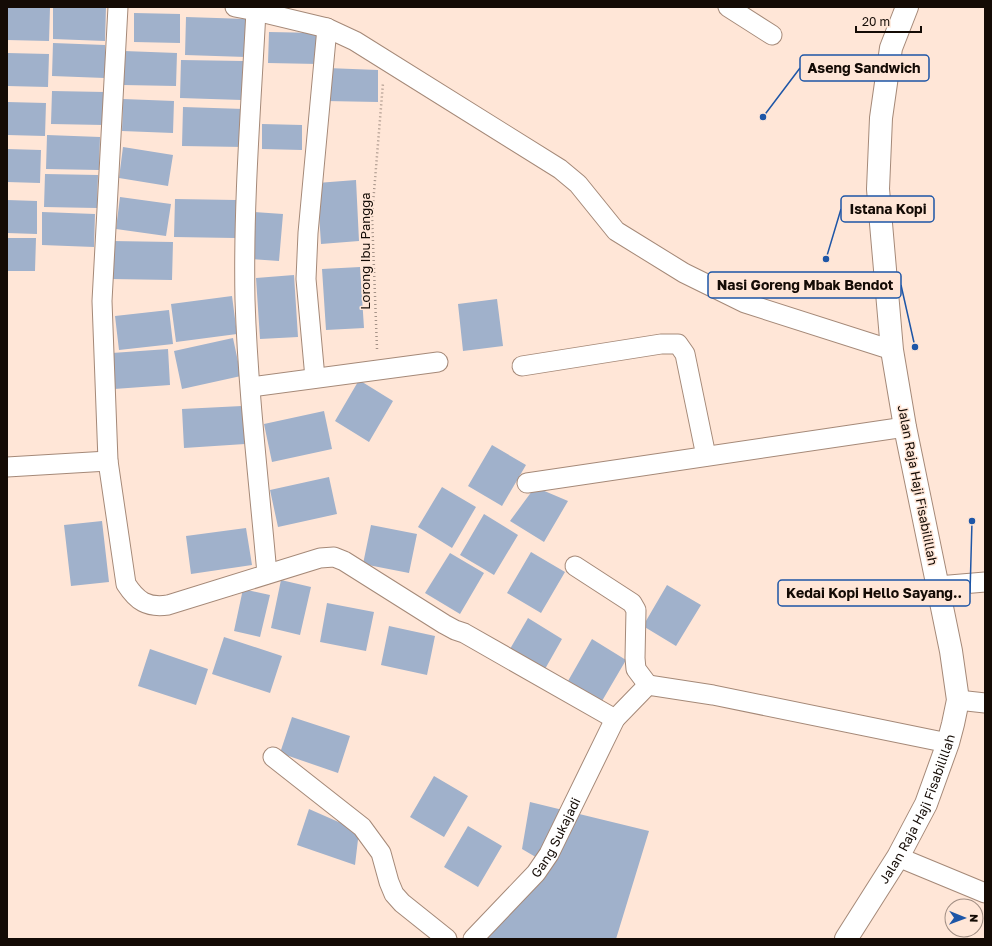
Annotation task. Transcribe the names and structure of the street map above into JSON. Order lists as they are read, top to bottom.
{
  "streets": {
    "highway": ["Jalan Raja Haji Fisabilillah"],
    "street": ["Gang Sukajadi"],
    "path": ["Lorong Ibu Pangga"]
  },
  "places": [
    "Aseng Sandwich",
    "Istana Kopi",
    "Nasi Goreng Mbak Bendot",
    "Kedai Kopi Hello Sayang.."
  ],
  "scale_bar": "20 m",
  "north": "right"
}
